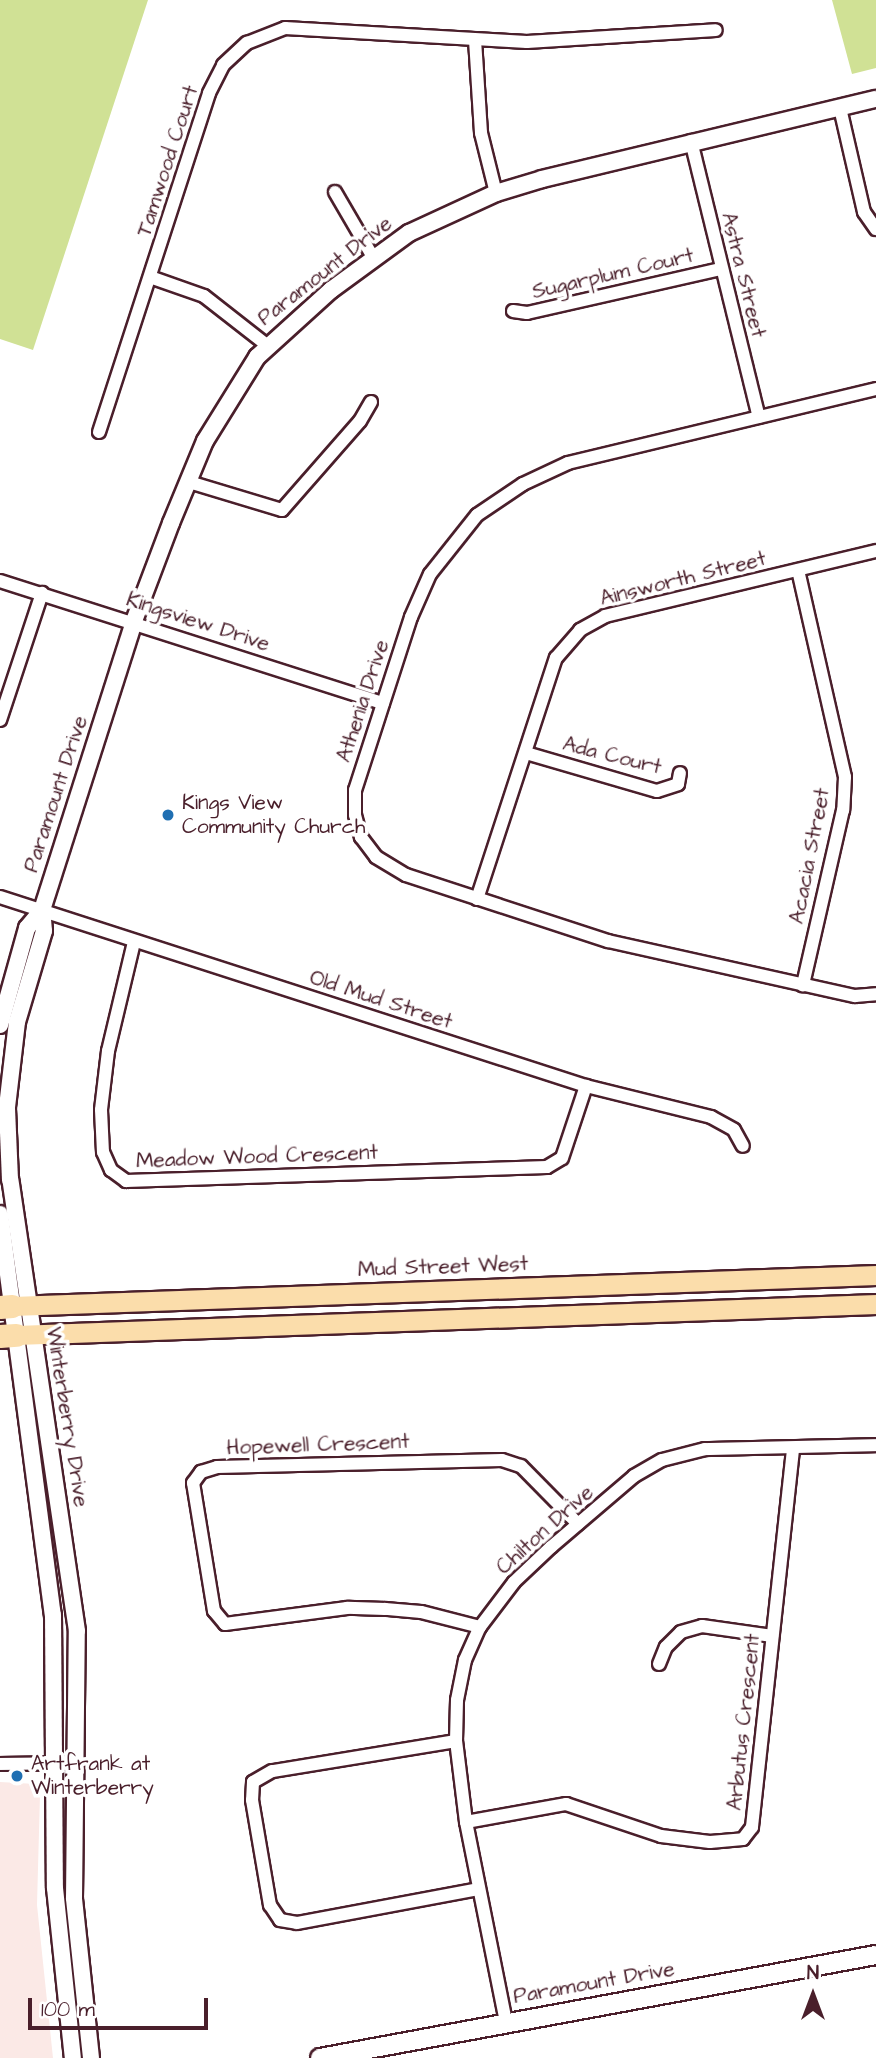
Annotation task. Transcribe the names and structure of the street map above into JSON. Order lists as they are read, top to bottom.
{
  "streets": {
    "main road": ["Paramount Drive", "Mud Street West"],
    "street": [
      "Tamwood Court",
      "Sugarplum Court",
      "Astra Street",
      "Ainsworth Street",
      "Kingsview Drive",
      "Athenia Drive",
      "Ada Court",
      "Acacia Street",
      "Old Mud Street",
      "Meadow Wood Crescent",
      "Winterberry Drive",
      "Hopewell Crescent",
      "Chilton Drive",
      "Arbutus Crescent"
    ]
  },
  "crossings": [
    ["Paramount Drive", "Astra Street"],
    ["Paramount Drive", "Kingsview Drive"],
    ["Paramount Drive", "Old Mud Street"],
    ["Paramount Drive", "Winterberry Drive"],
    ["Paramount Drive", "Chilton Drive"],
    ["Sugarplum Court", "Astra Street"],
    ["Astra Street", "Athenia Drive"],
    ["Ainsworth Street", "Athenia Drive"],
    ["Ainsworth Street", "Ada Court"],
    ["Ainsworth Street", "Acacia Street"],
    ["Kingsview Drive", "Athenia Drive"],
    ["Athenia Drive", "Acacia Street"],
    ["Old Mud Street", "Meadow Wood Crescent"],
    ["Old Mud Street", "Winterberry Drive"],
    ["Mud Street West", "Winterberry Drive"],
    ["Hopewell Crescent", "Chilton Drive"],
    ["Chilton Drive", "Arbutus Crescent"]
  ],
  "places": ["Kings View Community Church", "Artfrank at Winterberry"],
  "scale_bar": "100 m",
  "north": "top"
}
